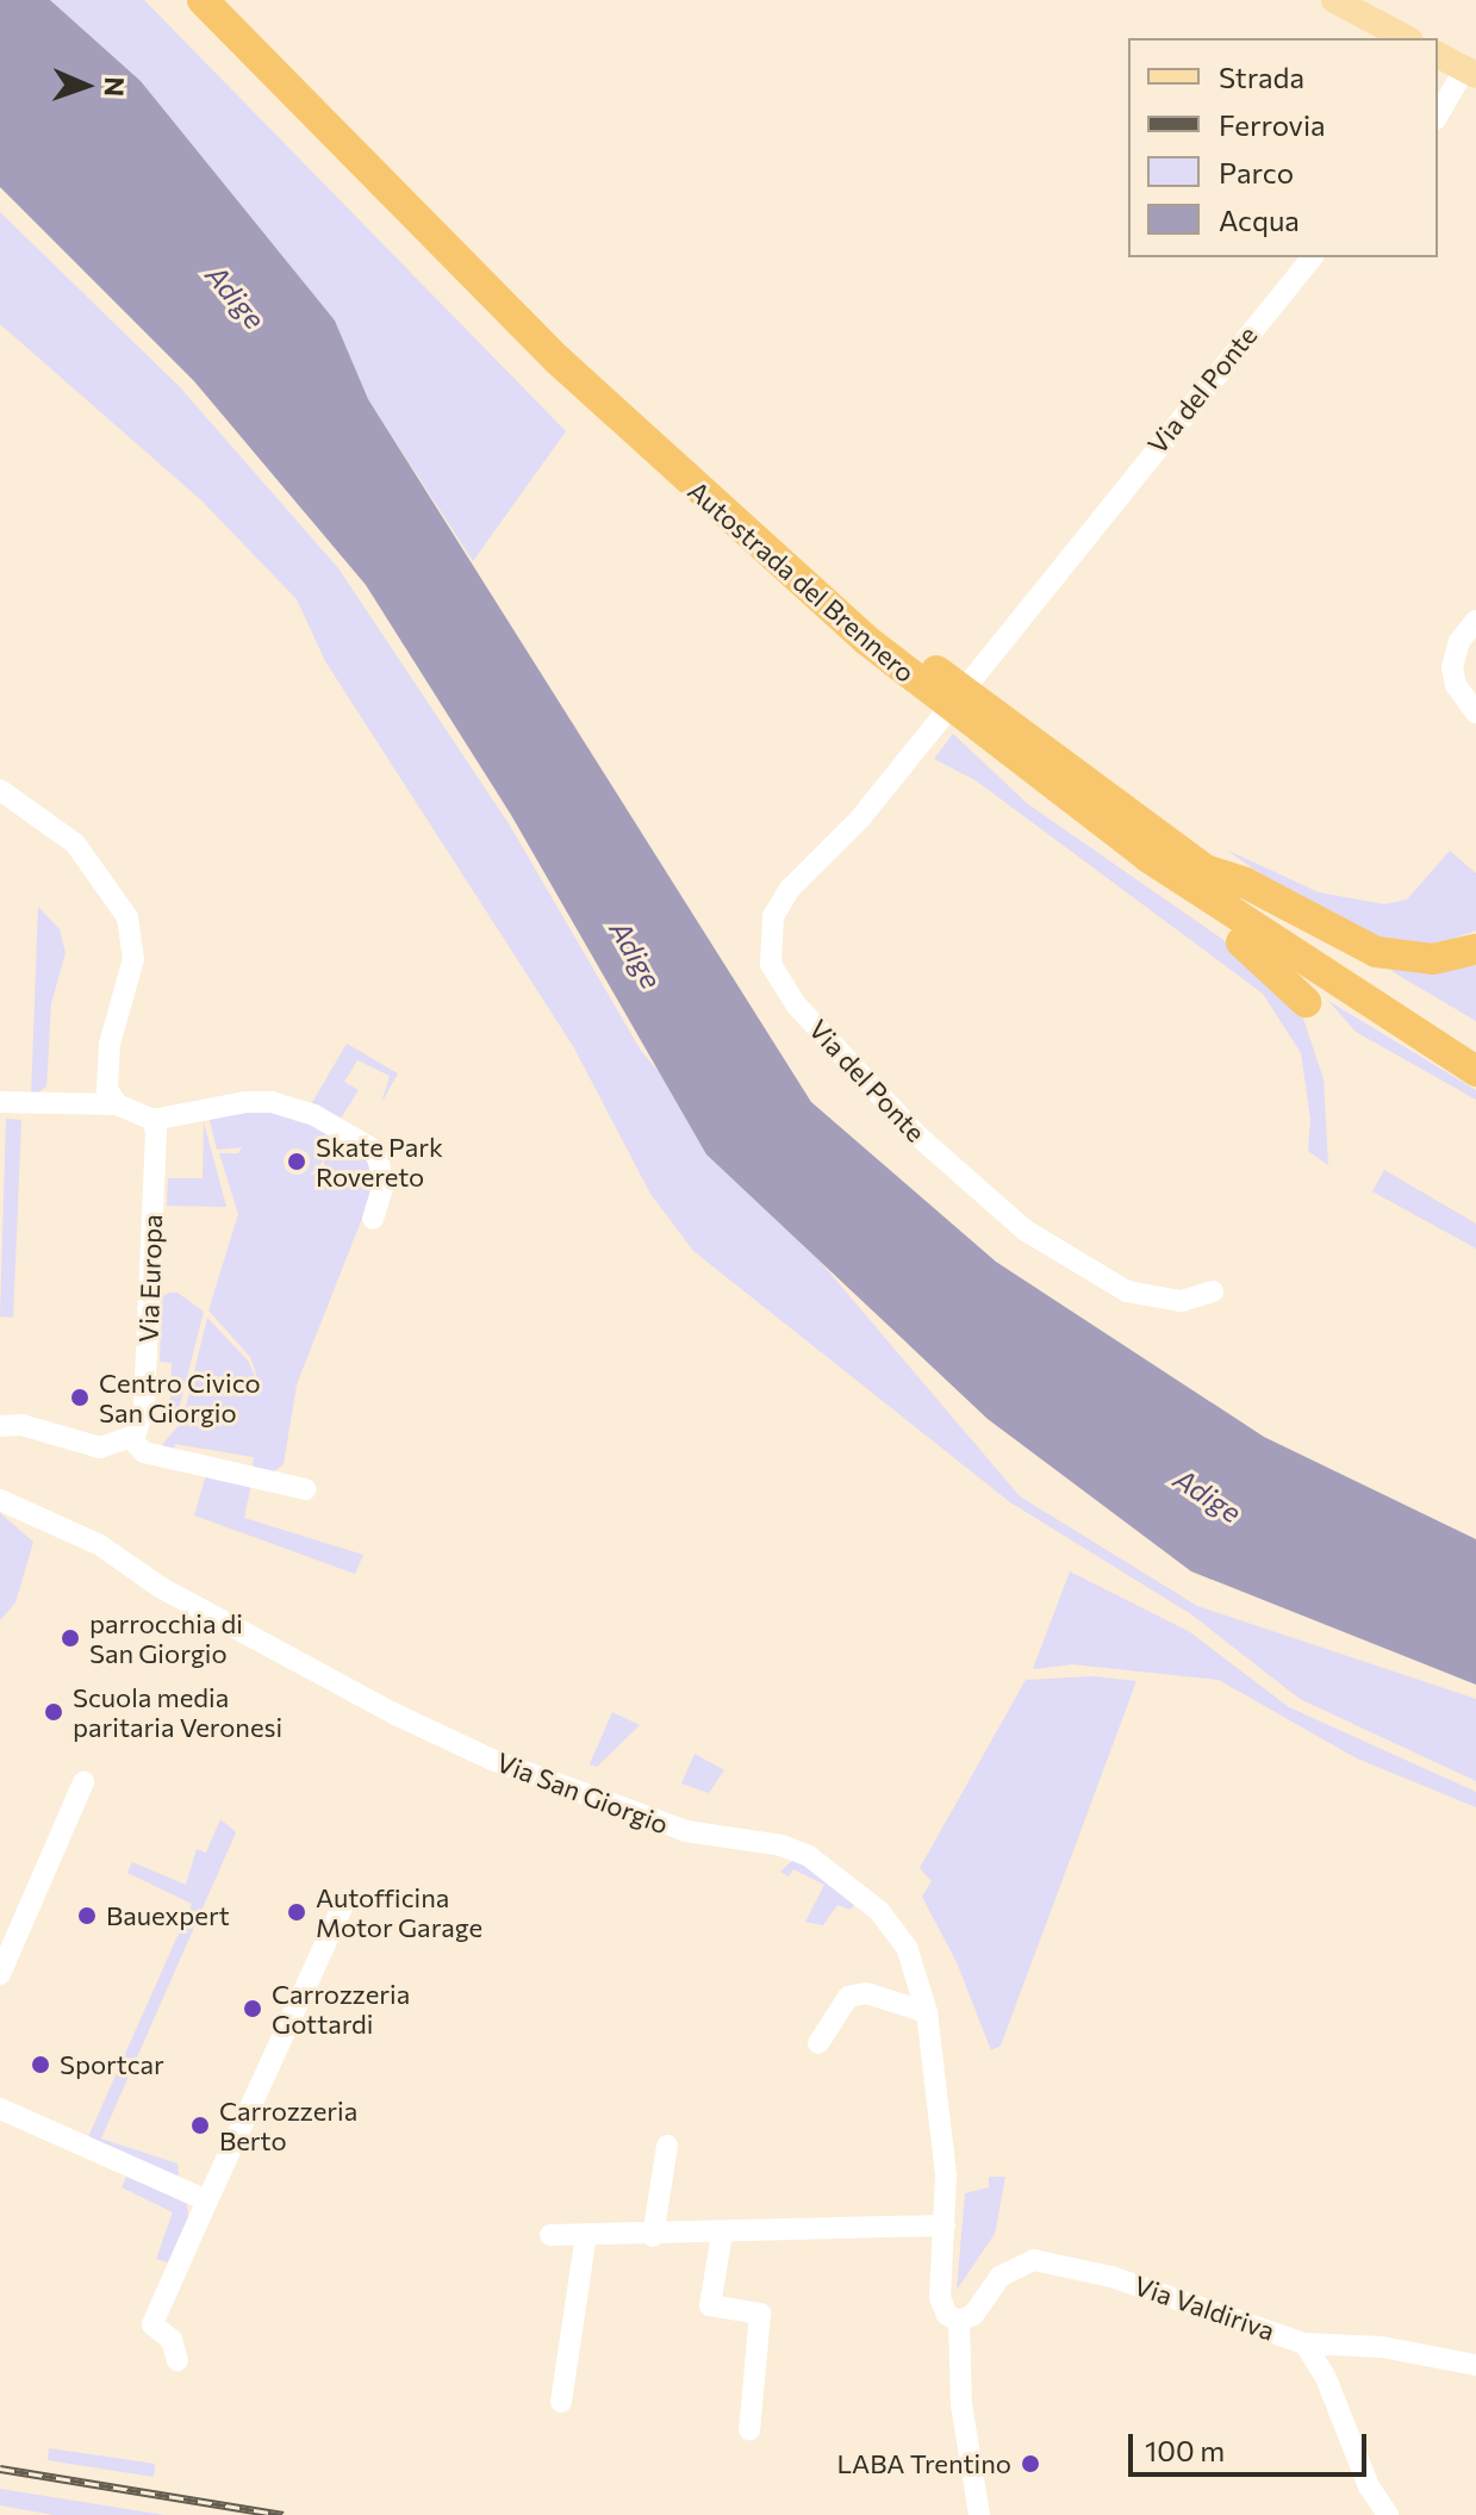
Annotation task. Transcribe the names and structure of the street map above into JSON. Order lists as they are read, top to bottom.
{
  "streets": {
    "highway": ["Autostrada del Brennero"],
    "street": [
      "Via del Ponte",
      "Via Europa",
      "Via San Giorgio",
      "Via Valdiriva"
    ]
  },
  "crossings": [
    ["Via San Giorgio", "Via Valdiriva"]
  ],
  "water": ["Adige"],
  "places": [
    "Skate Park Rovereto",
    "Centro Civico San Giorgio",
    "parrocchia di San Giorgio",
    "Scuola media paritaria Veronesi",
    "Autofficina Motor Garage",
    "Bauexpert",
    "Carrozzeria Gottardi",
    "Sportcar",
    "Carrozzeria Berto",
    "LABA Trentino"
  ],
  "legend": [
    "Strada",
    "Ferrovia",
    "Parco",
    "Acqua"
  ],
  "scale_bar": "100 m",
  "north": "right"
}
